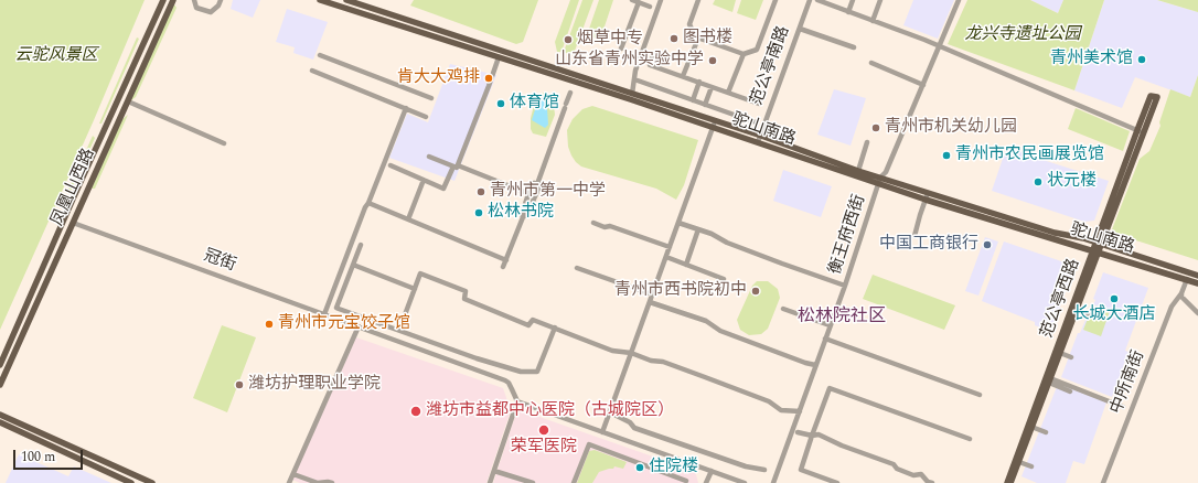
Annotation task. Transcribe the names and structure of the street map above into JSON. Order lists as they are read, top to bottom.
{
  "streets": {
    "main road": ["驼山南路", "凤凰山西路", "范公亭西路"],
    "street": [
      "范公亭南路",
      "衡王府西街",
      "冠街",
      "中所南街"
    ]
  },
  "crossings": [
    ["范公亭南路", "驼山南路"],
    ["驼山南路", "衡王府西街"],
    ["驼山南路", "范公亭西路"],
    ["驼山南路", "中所南街"],
    ["凤凰山西路", "冠街"]
  ],
  "districts": ["松林院社区"],
  "parks": ["龙兴寺遗址公园", "云驼风景区"],
  "places": [
    "图书楼",
    "烟草中专",
    "青州美术馆",
    "山东省青州实验中学",
    "肯大大鸡排",
    "体育馆",
    "青州市机关幼儿园",
    "青州市农民画展览馆",
    "状元楼",
    "青州市第一中学",
    "松林书院",
    "中国工商银行",
    "青州市西书院初中",
    "长城大酒店",
    "青州市元宝饺子馆",
    "潍坊护理职业学院",
    "潍坊市益都中心医院（古城院区）",
    "荣军医院",
    "住院楼"
  ],
  "scale_bar": "100 m"
}
